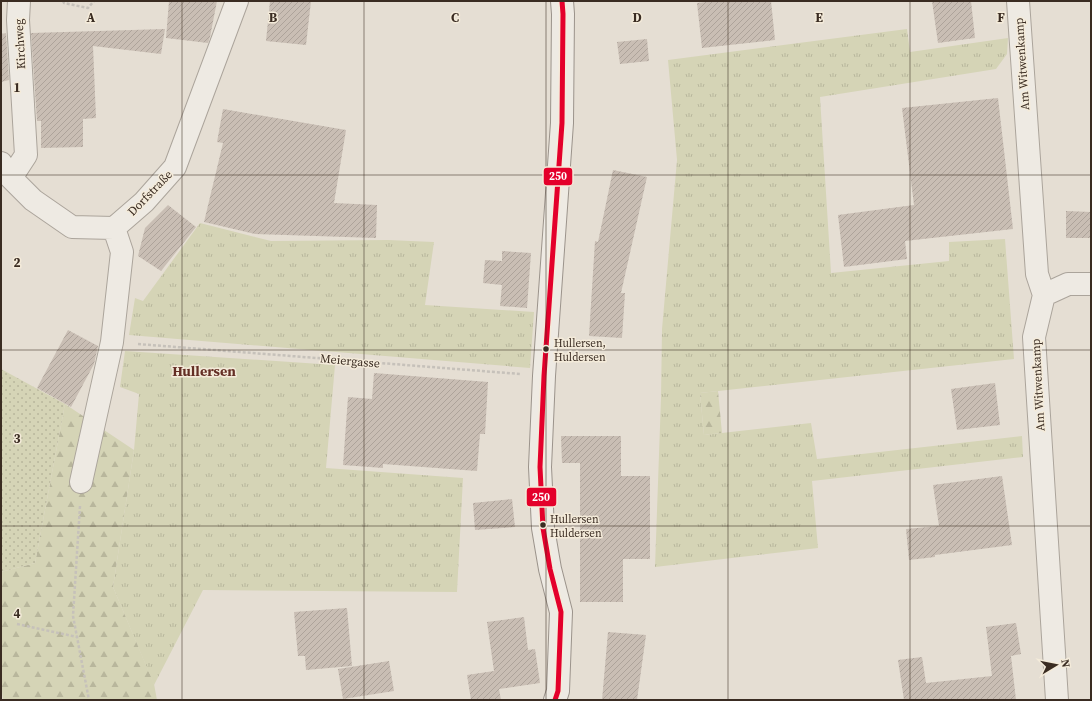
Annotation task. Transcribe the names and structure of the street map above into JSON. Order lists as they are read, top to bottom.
{
  "streets": {
    "street": ["Kirchweg", "Am Witwenkamp", "Dorfstraße"],
    "path": ["Meiergasse"]
  },
  "districts": ["Hullersen"],
  "places": ["Hullersen, Huldersen", "Hullersen Huldersen"],
  "lines": ["transit line 250"],
  "north": "right",
  "grid": {
    "columns": [
      "A",
      "B",
      "C",
      "D",
      "E",
      "F"
    ],
    "rows": [
      "1",
      "2",
      "3",
      "4"
    ]
  }
}
